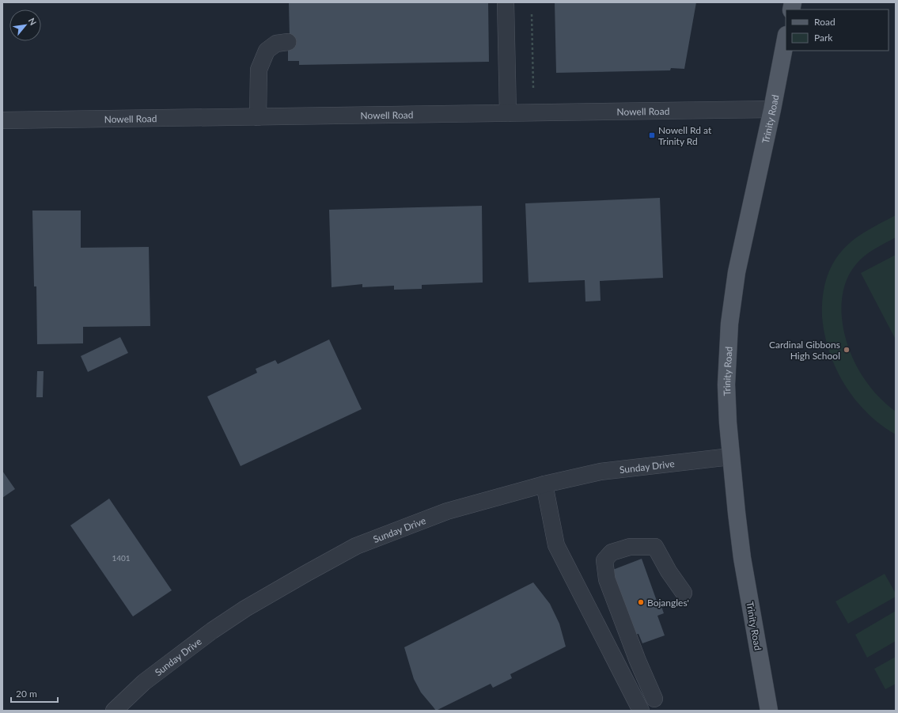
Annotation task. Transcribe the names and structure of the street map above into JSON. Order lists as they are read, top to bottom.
{
  "streets": {
    "main road": ["Trinity Road"],
    "street": ["Nowell Road", "Sunday Drive"]
  },
  "crossings": [
    ["Nowell Road", "Trinity Road"],
    ["Trinity Road", "Sunday Drive"]
  ],
  "places": {
    "transit": ["Nowell Rd at Trinity Rd"],
    "other": ["Cardinal Gibbons High School", "Bojangles'"]
  },
  "house_numbers": ["1401"],
  "legend": ["Road", "Park"],
  "scale_bar": "20 m",
  "north": "top right"
}
